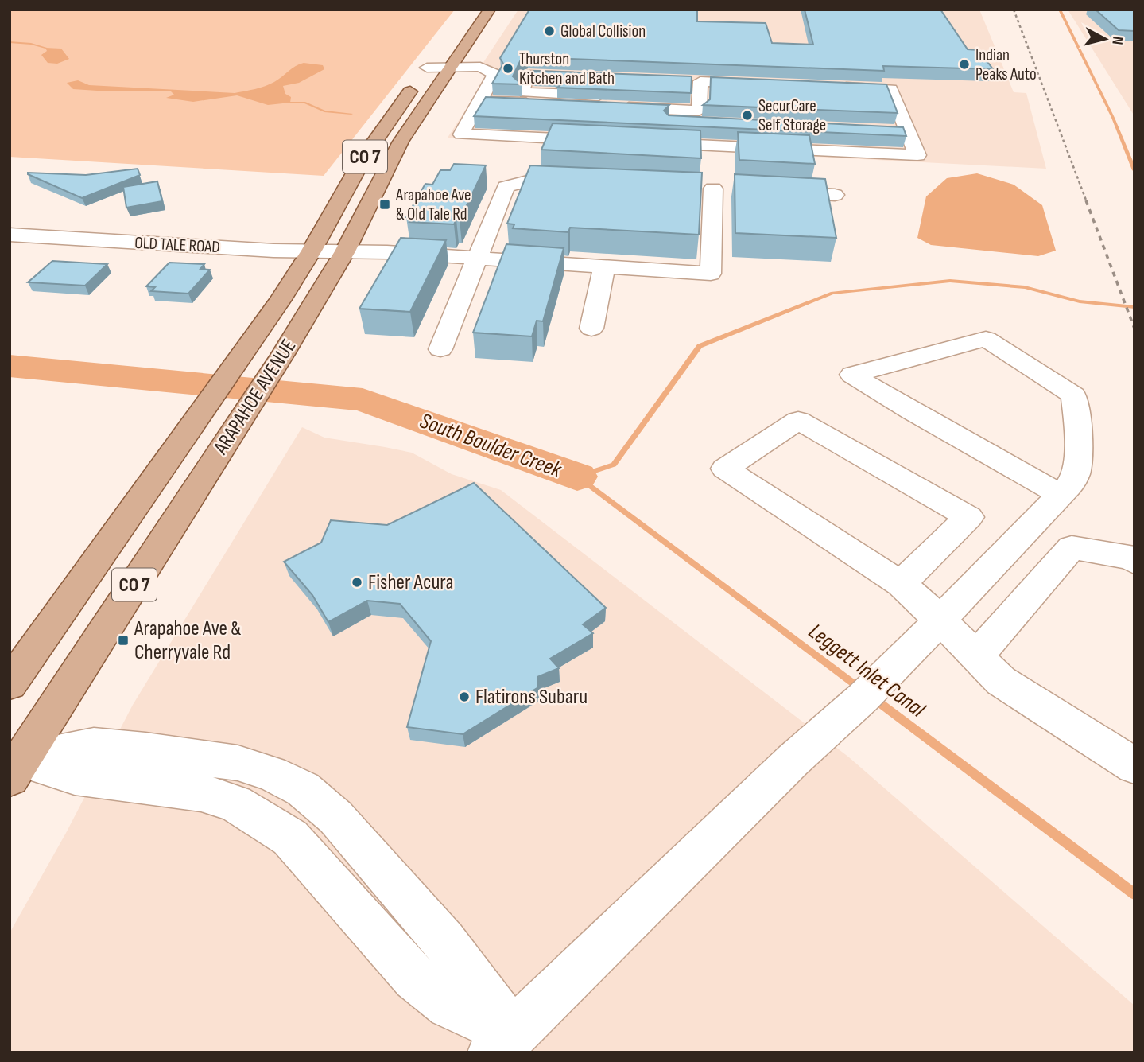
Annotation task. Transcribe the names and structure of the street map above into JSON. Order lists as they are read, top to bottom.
{
  "streets": {
    "main road": ["CO 7", "ARAPAHOE AVENUE"],
    "street": ["OLD TALE ROAD"]
  },
  "crossings": [
    ["OLD TALE ROAD", "ARAPAHOE AVENUE"]
  ],
  "water": ["South Boulder Creek", "Leggett Inlet Canal"],
  "places": {
    "other": [
      "Global Collision",
      "Indian Peaks Auto",
      "Thurston Kitchen and Bath",
      "SecurCare Self Storage",
      "Fisher Acura",
      "Flatirons Subaru"
    ],
    "transit": ["Arapahoe Ave & Old Tale Rd", "Arapahoe Ave & Cherryvale Rd"]
  },
  "north": "right"
}
